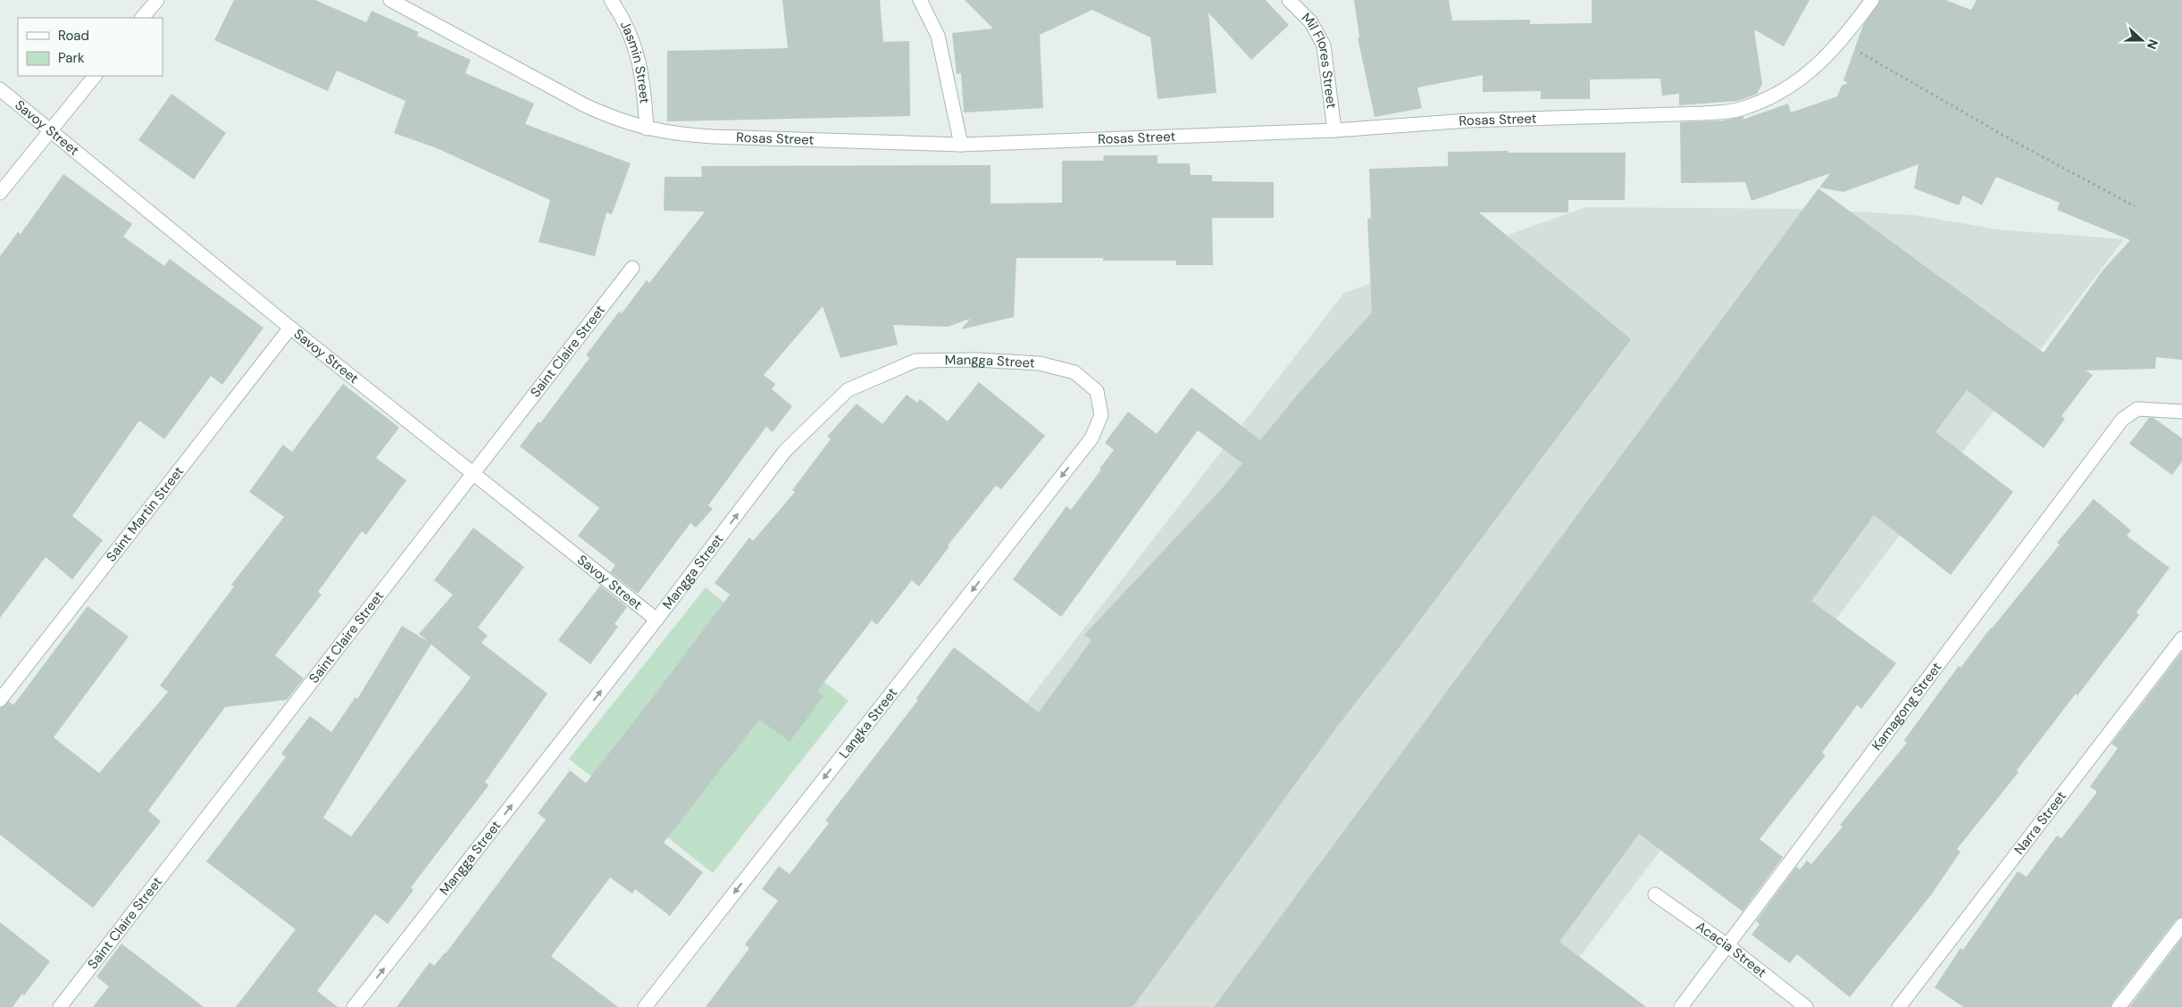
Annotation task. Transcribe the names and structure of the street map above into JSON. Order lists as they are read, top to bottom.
{
  "streets": {
    "street": [
      "Jasmin Street",
      "Mil Flores Street",
      "Rosas Street",
      "Savoy Street",
      "Saint Claire Street",
      "Mangga Street",
      "Saint Martin Street",
      "Kamagong Street",
      "Langka Street",
      "Narra Street",
      "Acacia Street"
    ]
  },
  "crossings": [
    ["Jasmin Street", "Rosas Street"],
    ["Mil Flores Street", "Rosas Street"],
    ["Savoy Street", "Saint Claire Street"],
    ["Savoy Street", "Mangga Street"],
    ["Savoy Street", "Saint Martin Street"],
    ["Mangga Street", "Langka Street"],
    ["Kamagong Street", "Acacia Street"]
  ],
  "one_way": ["Mangga Street", "Langka Street"],
  "legend": ["Road", "Park"],
  "north": "right"
}
